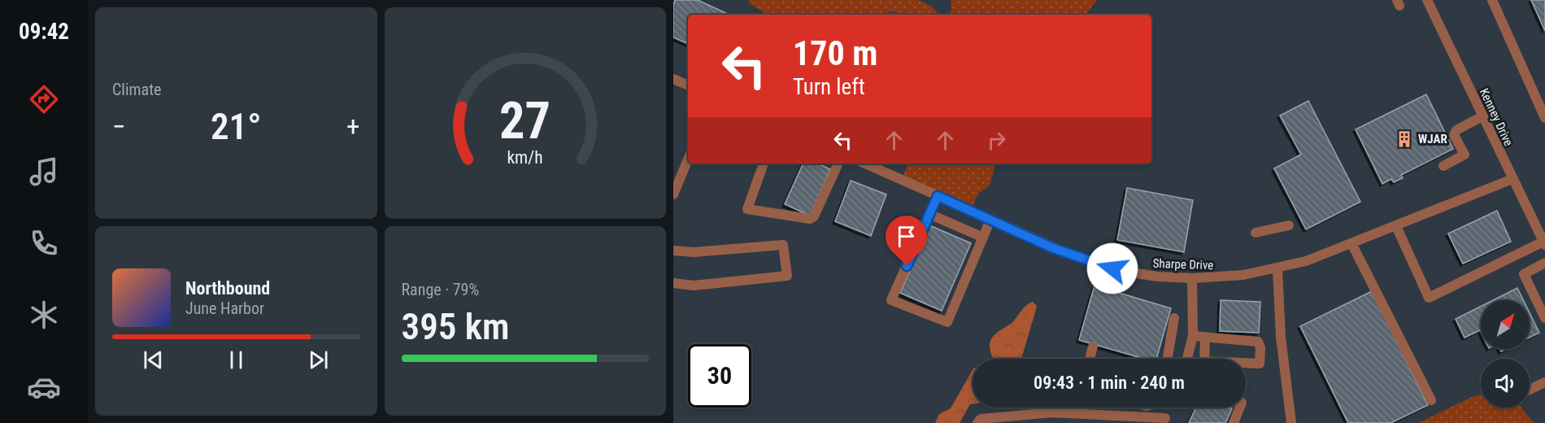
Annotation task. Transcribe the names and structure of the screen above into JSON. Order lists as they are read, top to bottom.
{
  "streets": {
    "street": ["Kenney Drive", "Sharpe Drive"]
  },
  "crossings": [
    ["Kenney Drive", "Sharpe Drive"]
  ],
  "places": {
    "building": ["WJAR"]
  },
  "north": "top right",
  "page": {
    "tabs": "09:42",
    "tile": [
      "Climate",
      ["Range · 79%", "395 km"]
    ],
    "turn": ["170 m", "Turn left"],
    "heat": ["−", "21°", "+"],
    "song": ["Northbound", "June Harbor"],
    "limit": "30",
    "trip": "09:43 · 1 min · 240 m",
    "gauge": ["27", "km/h"]
  }
}
